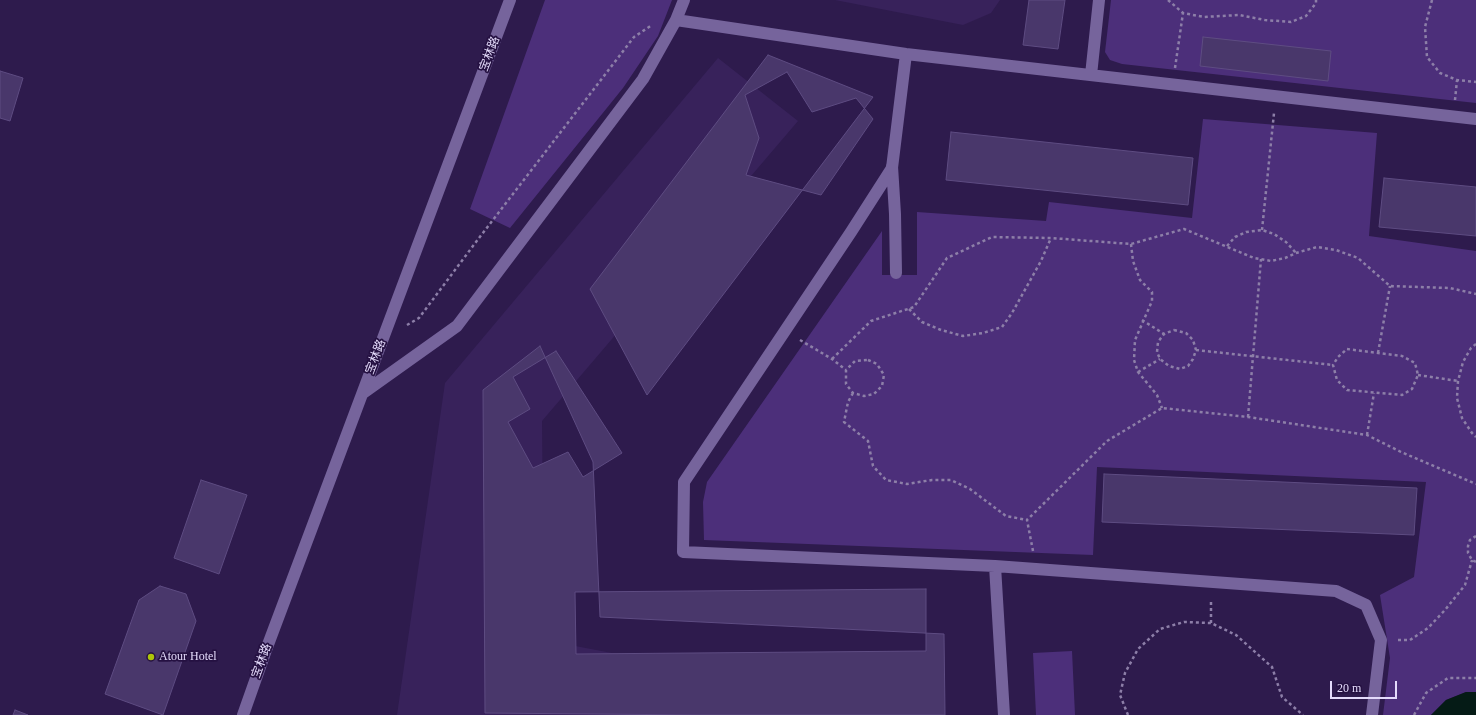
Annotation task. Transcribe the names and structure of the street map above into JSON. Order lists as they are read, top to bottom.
{
  "streets": {
    "street": ["宝林路"]
  },
  "places": ["Atour Hotel"],
  "scale_bar": "20 m"
}
